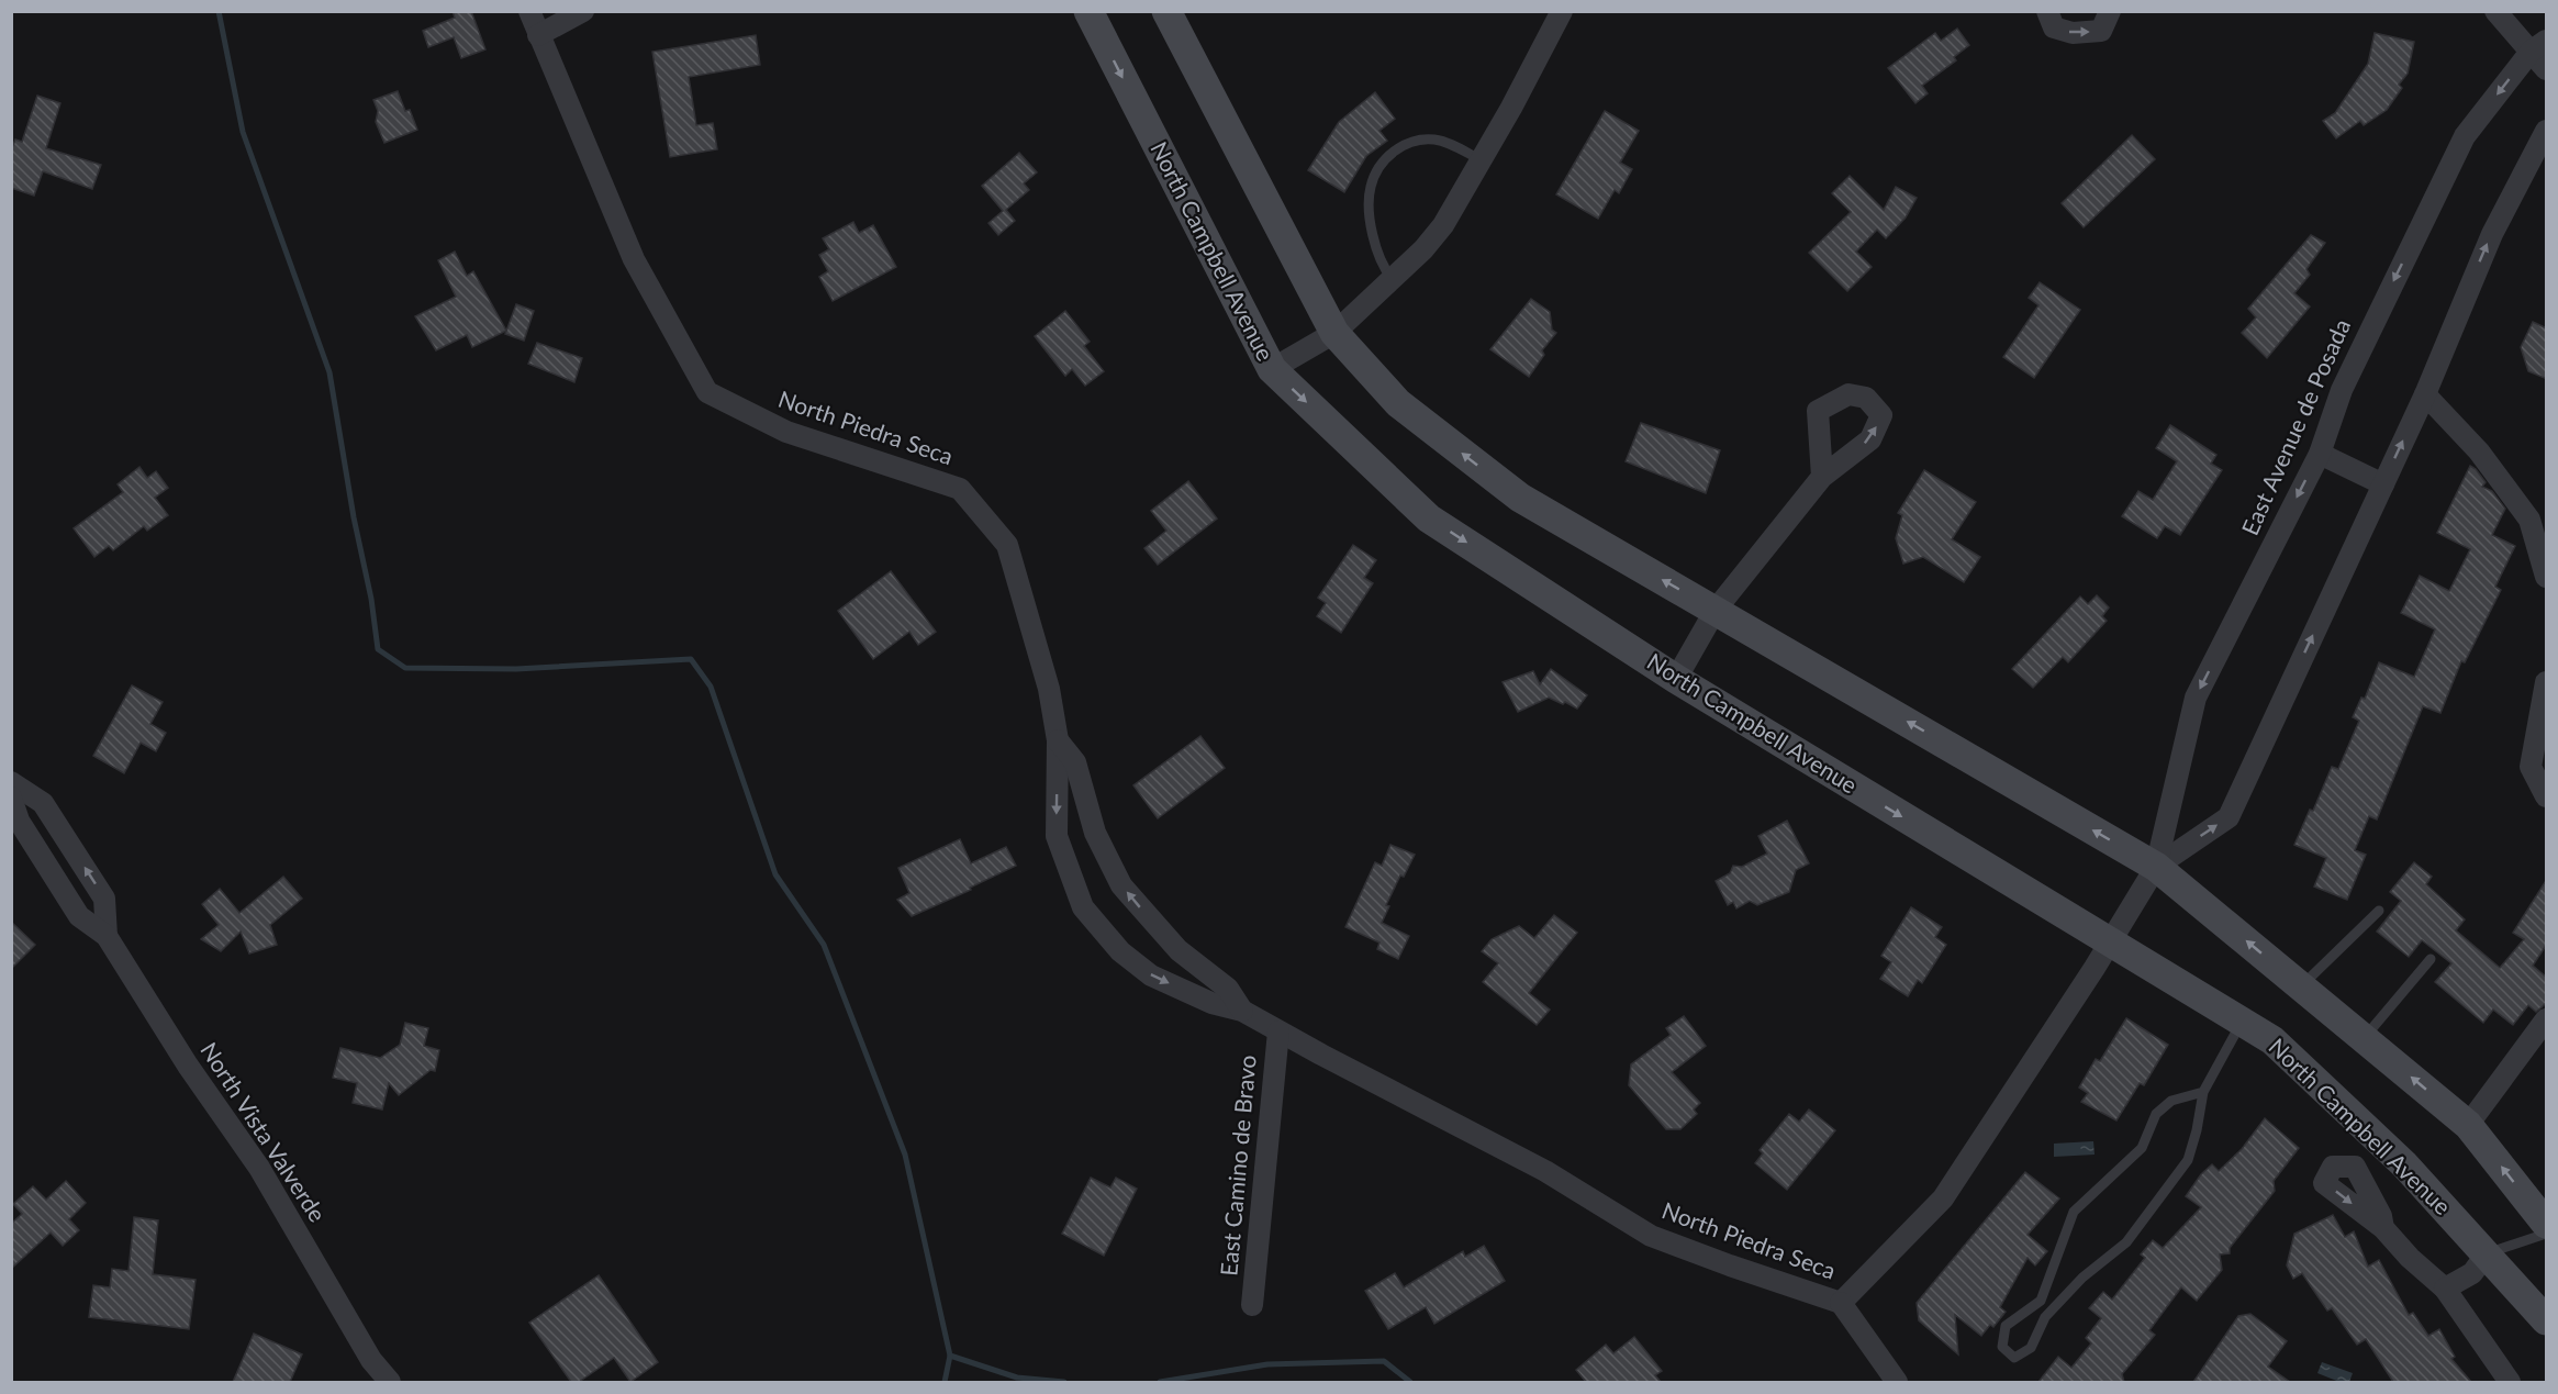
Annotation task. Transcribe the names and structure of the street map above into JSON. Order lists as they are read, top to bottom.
{
  "streets": {
    "main road": ["North Campbell Avenue"],
    "street": [
      "East Avenue de Posada",
      "North Piedra Seca",
      "North Vista Valverde",
      "East Camino de Bravo"
    ]
  },
  "crossings": [
    ["North Campbell Avenue", "East Avenue de Posada"],
    ["North Campbell Avenue", "North Piedra Seca"],
    ["East Avenue de Posada", "North Piedra Seca"],
    ["North Piedra Seca", "East Camino de Bravo"]
  ]
}
